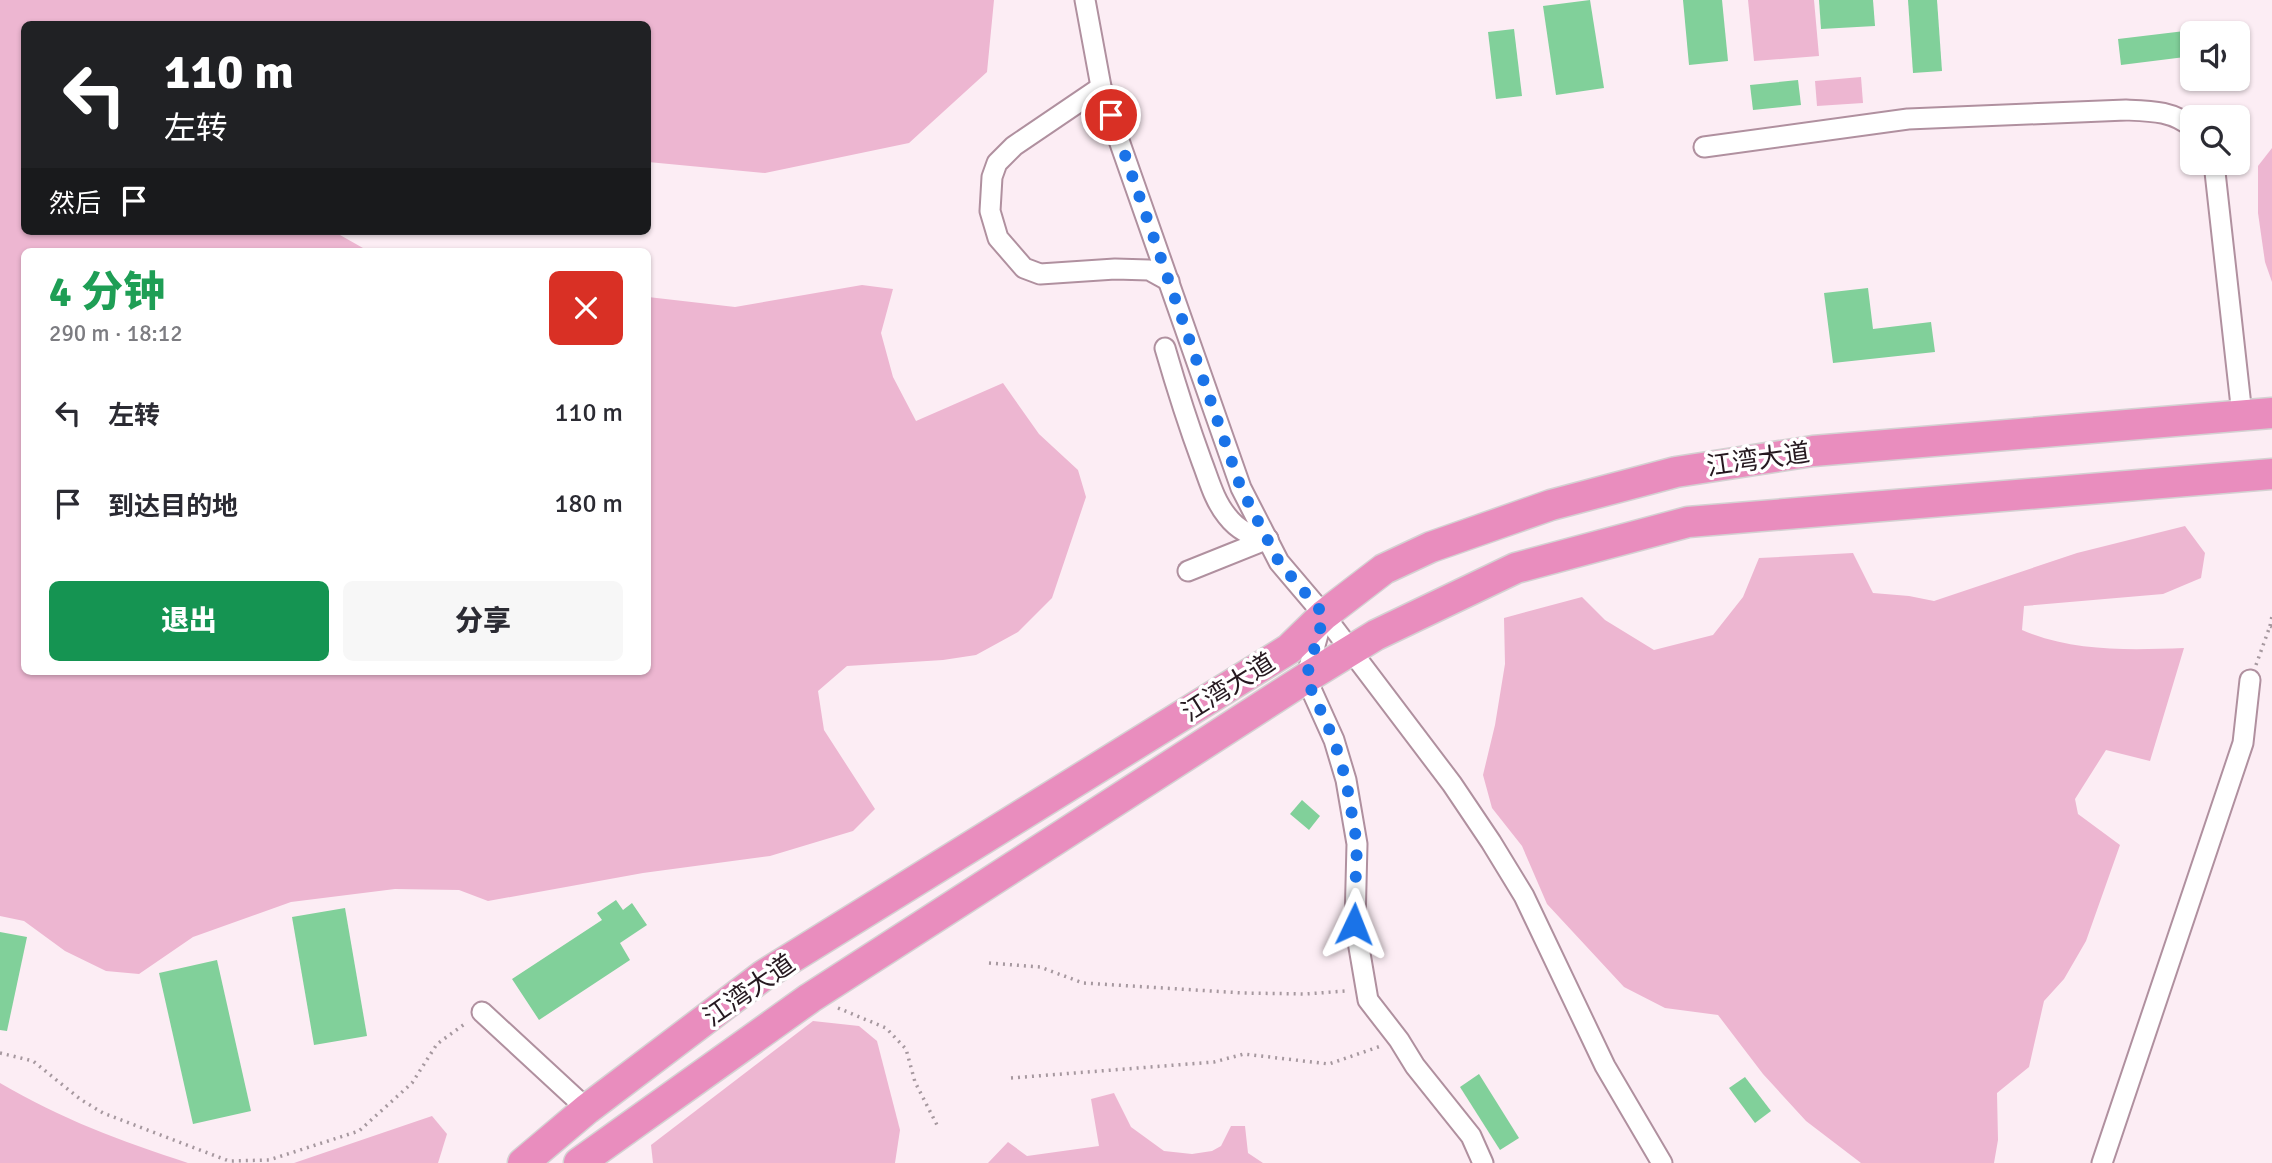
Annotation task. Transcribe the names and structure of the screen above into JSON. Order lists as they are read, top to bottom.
{
  "streets": {
    "highway": ["江湾大道"]
  },
  "page": {
    "turn": ["110 m", "左转"],
    "then": "然后",
    "heading": ["4 分钟", "290 m · 18:12"],
    "list": [
      {
        "name": "左转",
        "value": "110 m"
      },
      {
        "name": "到达目的地",
        "value": "180 m"
      }
    ],
    "buttons": ["退出", "分享"]
  }
}
